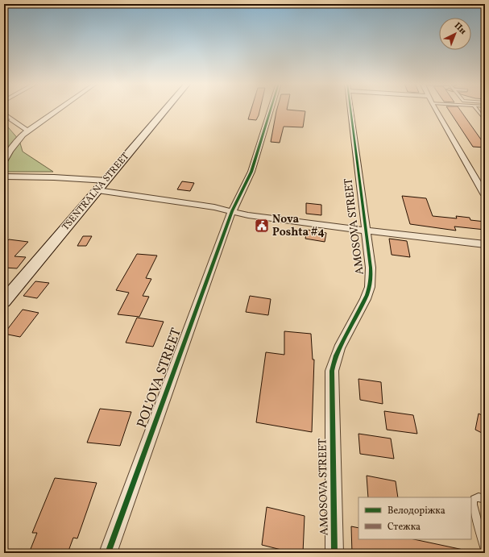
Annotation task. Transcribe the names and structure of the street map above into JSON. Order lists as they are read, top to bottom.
{
  "streets": {
    "main road": ["TSENTRALNA STREET"],
    "street": ["AMOSOVA STREET", "POL'OVA STREET"]
  },
  "places": {
    "public building": ["Nova Poshta #4"]
  },
  "legend": ["Велодоріжка", "Стежка"],
  "north": "top right"
}
